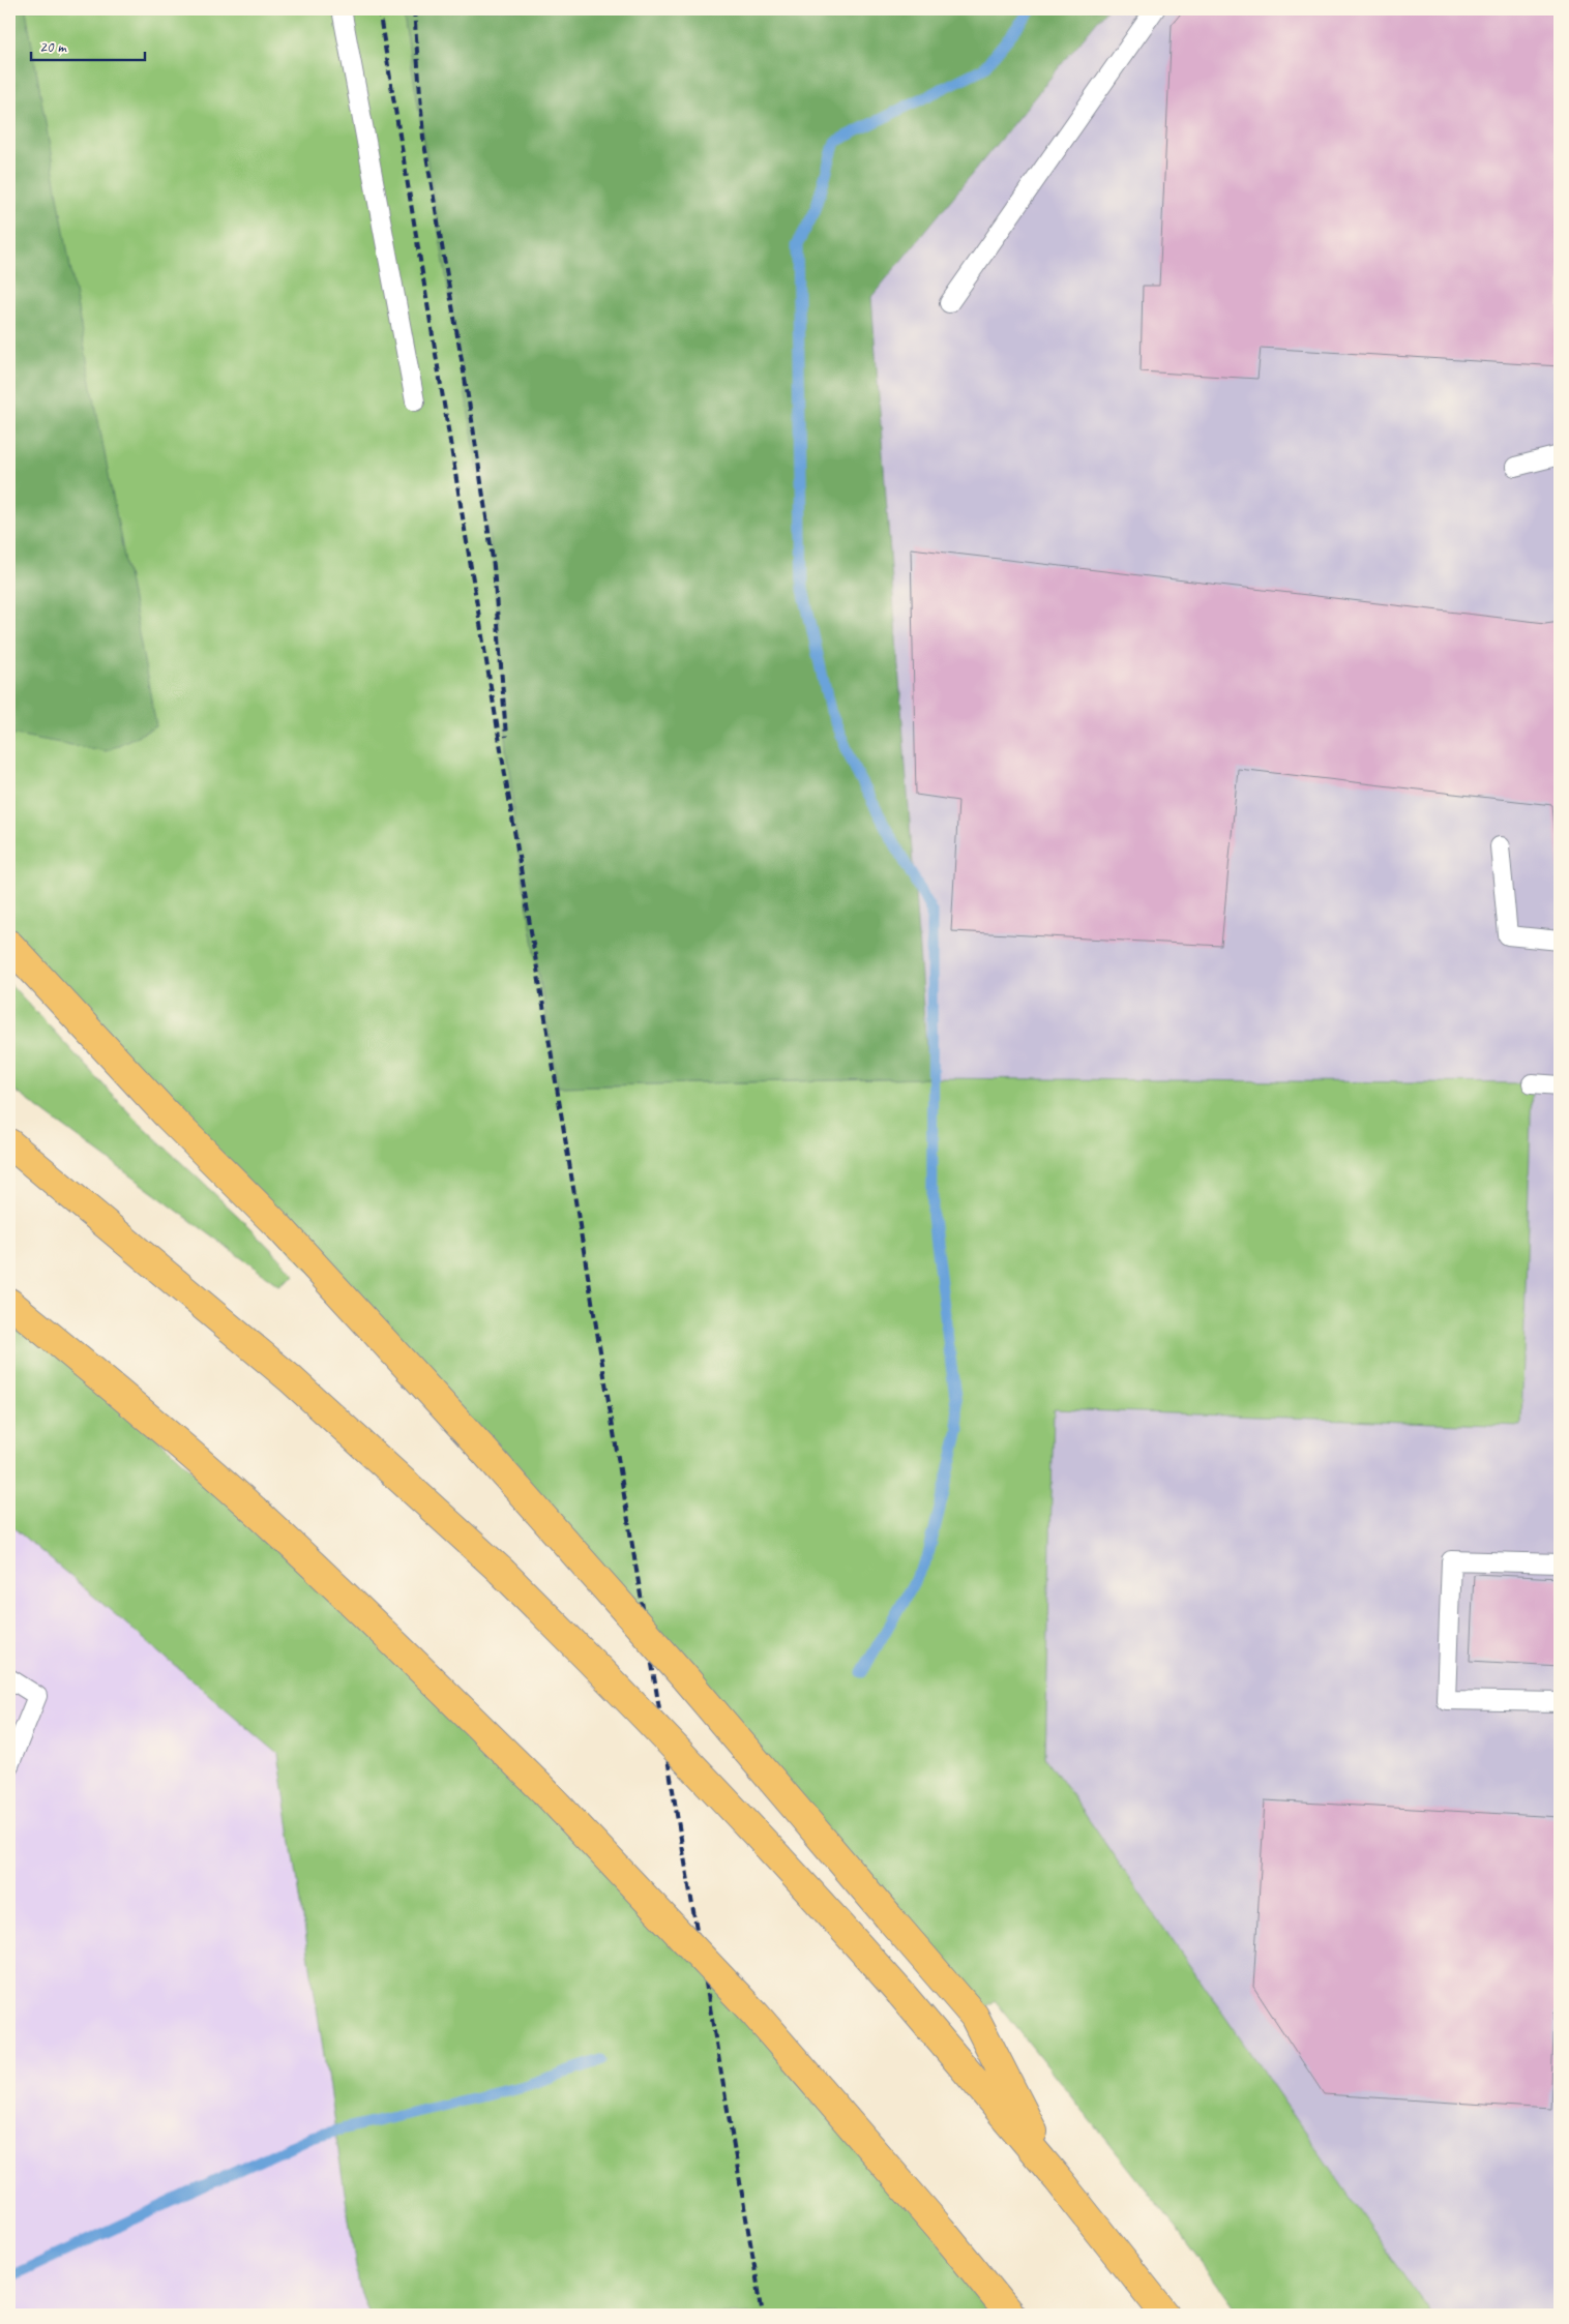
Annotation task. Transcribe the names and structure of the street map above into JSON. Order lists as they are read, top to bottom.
{
  "scale_bar": "20 m"
}
